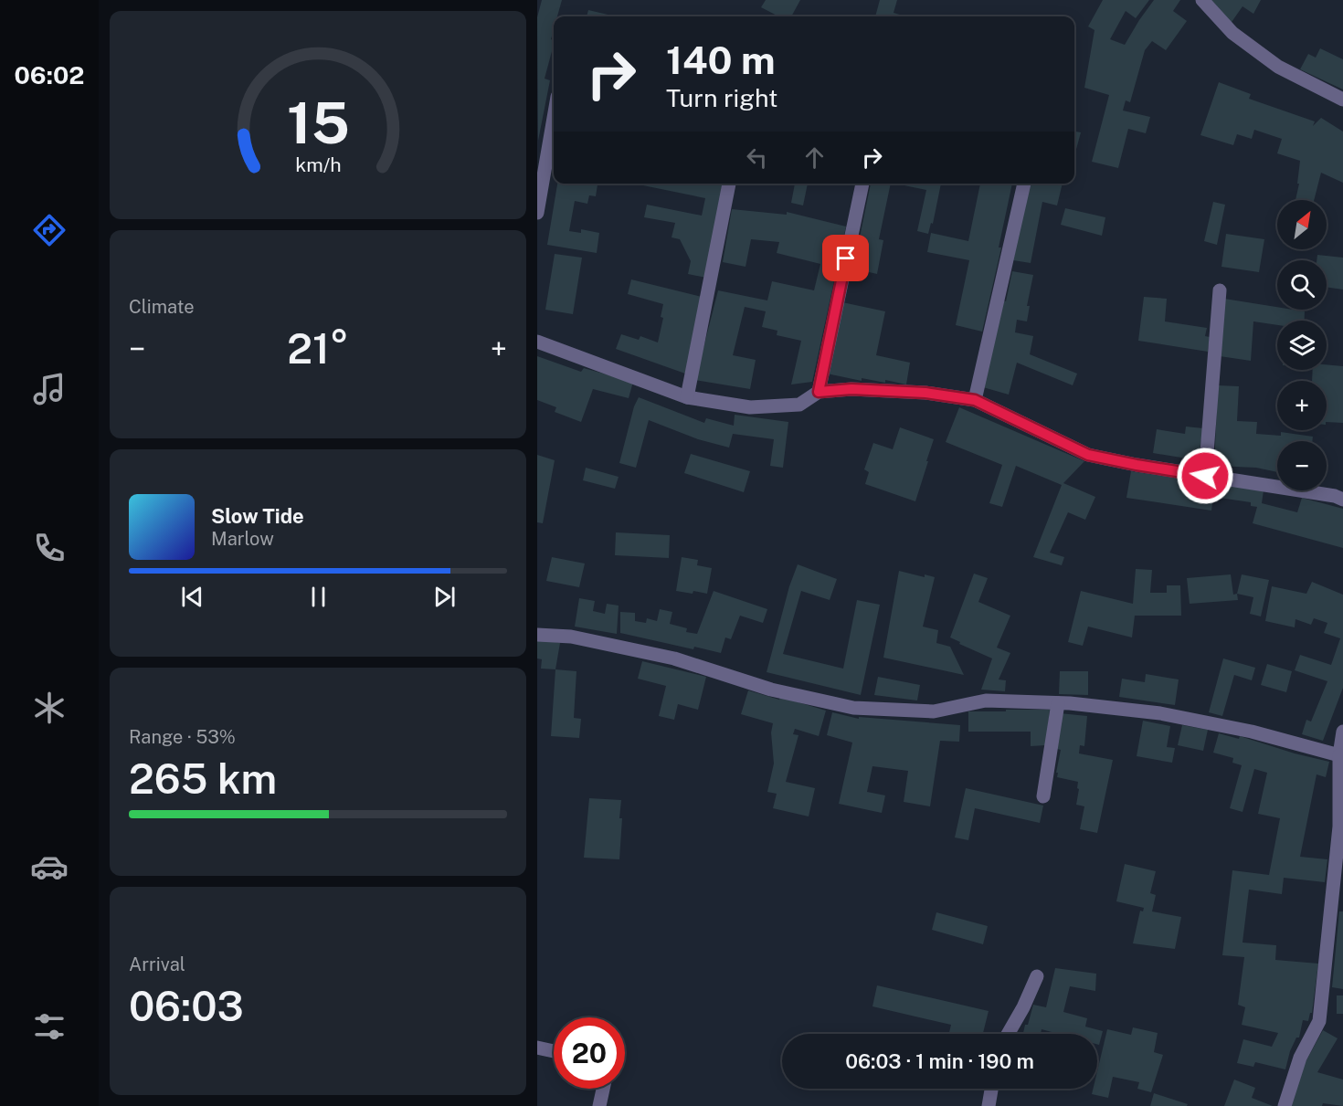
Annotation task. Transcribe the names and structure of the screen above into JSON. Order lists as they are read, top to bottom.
{
  "north": "top right",
  "page": {
    "tabs": "06:02",
    "turn": ["140 m", "Turn right"],
    "map_buttons": ["+", "−"],
    "tile": [
      "Climate",
      ["Range · 53%", "265 km"],
      ["Arrival", "06:03"]
    ],
    "heat": ["−", "21°", "+"],
    "song": ["Slow Tide", "Marlow"],
    "limit": "20",
    "trip": "06:03 · 1 min · 190 m",
    "gauge": ["15", "km/h"]
  }
}
